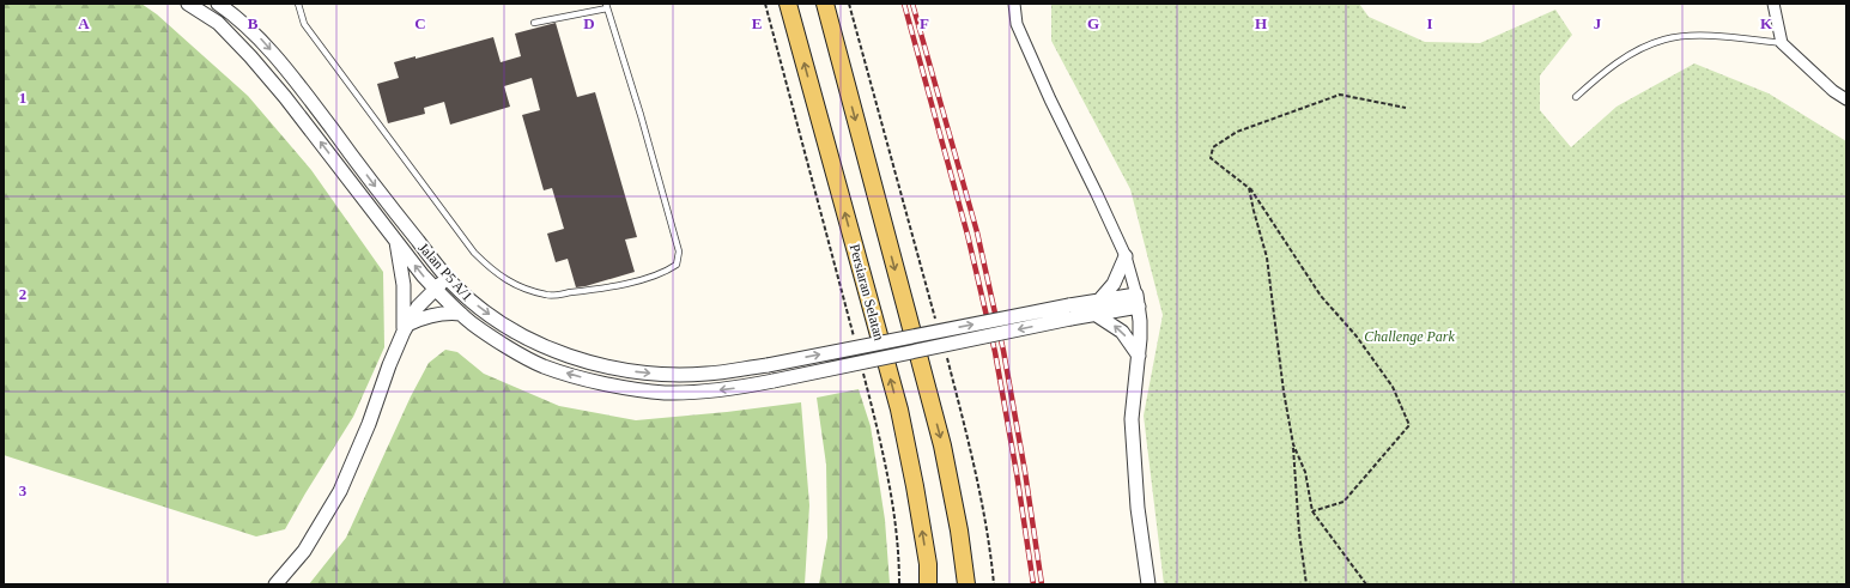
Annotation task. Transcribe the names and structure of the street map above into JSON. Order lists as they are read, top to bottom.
{
  "streets": {
    "main road": ["Persiaran Selatan"],
    "street": ["Jalan P5 A/1"]
  },
  "parks": ["Challenge Park"],
  "grid": {
    "columns": [
      "A",
      "B",
      "C",
      "D",
      "E",
      "F",
      "G",
      "H",
      "I",
      "J",
      "K"
    ],
    "rows": ["1", "2", "3"]
  }
}
